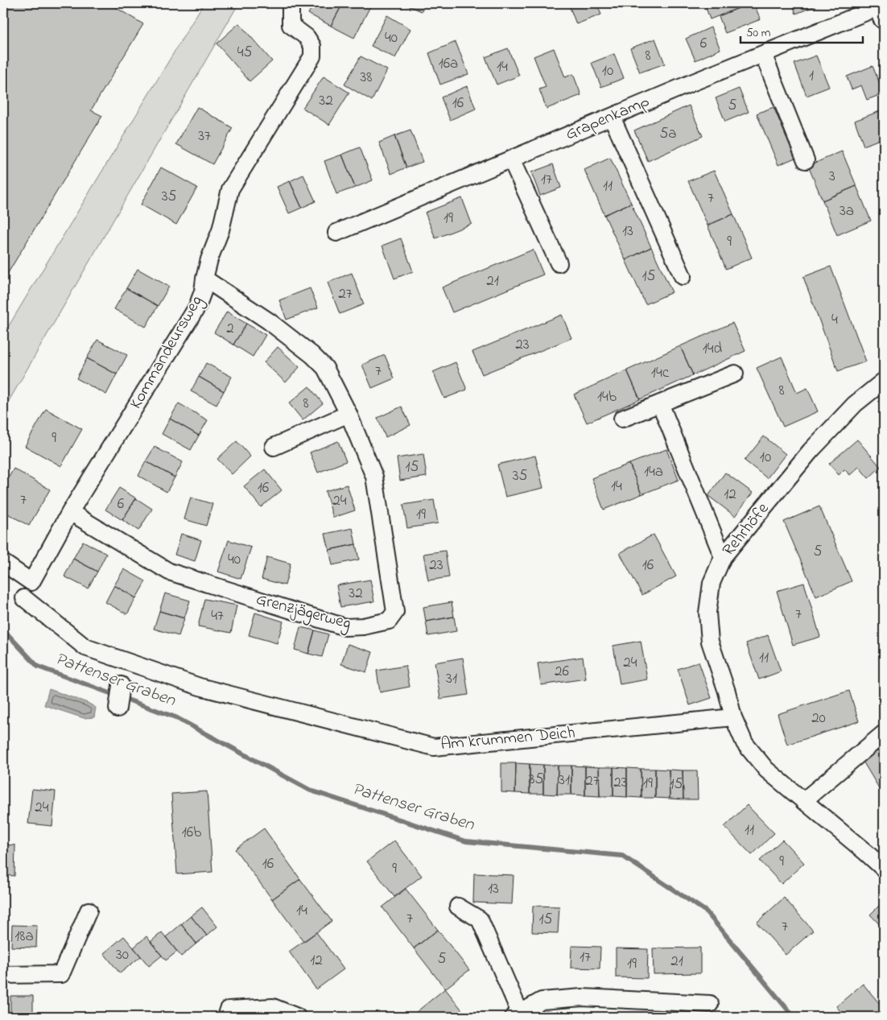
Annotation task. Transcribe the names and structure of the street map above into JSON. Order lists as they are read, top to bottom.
{
  "streets": {
    "street": [
      "Grapenkamp",
      "Kommandeursweg",
      "Rehrhöfe",
      "Grenzjägerweg",
      "Am krummen Deich"
    ]
  },
  "crossings": [
    ["Kommandeursweg", "Grenzjägerweg"],
    ["Rehrhöfe", "Am krummen Deich"]
  ],
  "water": ["Pattenser Graben"],
  "house_numbers": [
    "40",
    "6",
    "45",
    "8",
    "16a",
    "14",
    "10",
    "1",
    "38",
    "32",
    "16",
    "5",
    "5a",
    "37",
    "3",
    "17",
    "11",
    "35",
    "7",
    "3a",
    "19",
    "13",
    "9",
    "15",
    "21",
    "27",
    "4",
    "2",
    "23",
    "14d",
    "7",
    "14c",
    "8",
    "14b",
    "8",
    "9",
    "10",
    "15",
    "14a",
    "35",
    "14",
    "16",
    "12",
    "7",
    "24",
    "6",
    "19",
    "5",
    "40",
    "23",
    "16",
    "32",
    "7",
    "47",
    "11",
    "24",
    "26",
    "31",
    "20",
    "35",
    "31",
    "27",
    "23",
    "19",
    "15",
    "24",
    "11",
    "16b",
    "9",
    "16",
    "9",
    "13",
    "14",
    "7",
    "15",
    "7",
    "18a",
    "30",
    "17",
    "5",
    "12",
    "21",
    "19"
  ],
  "scale_bar": "50 m"
}
